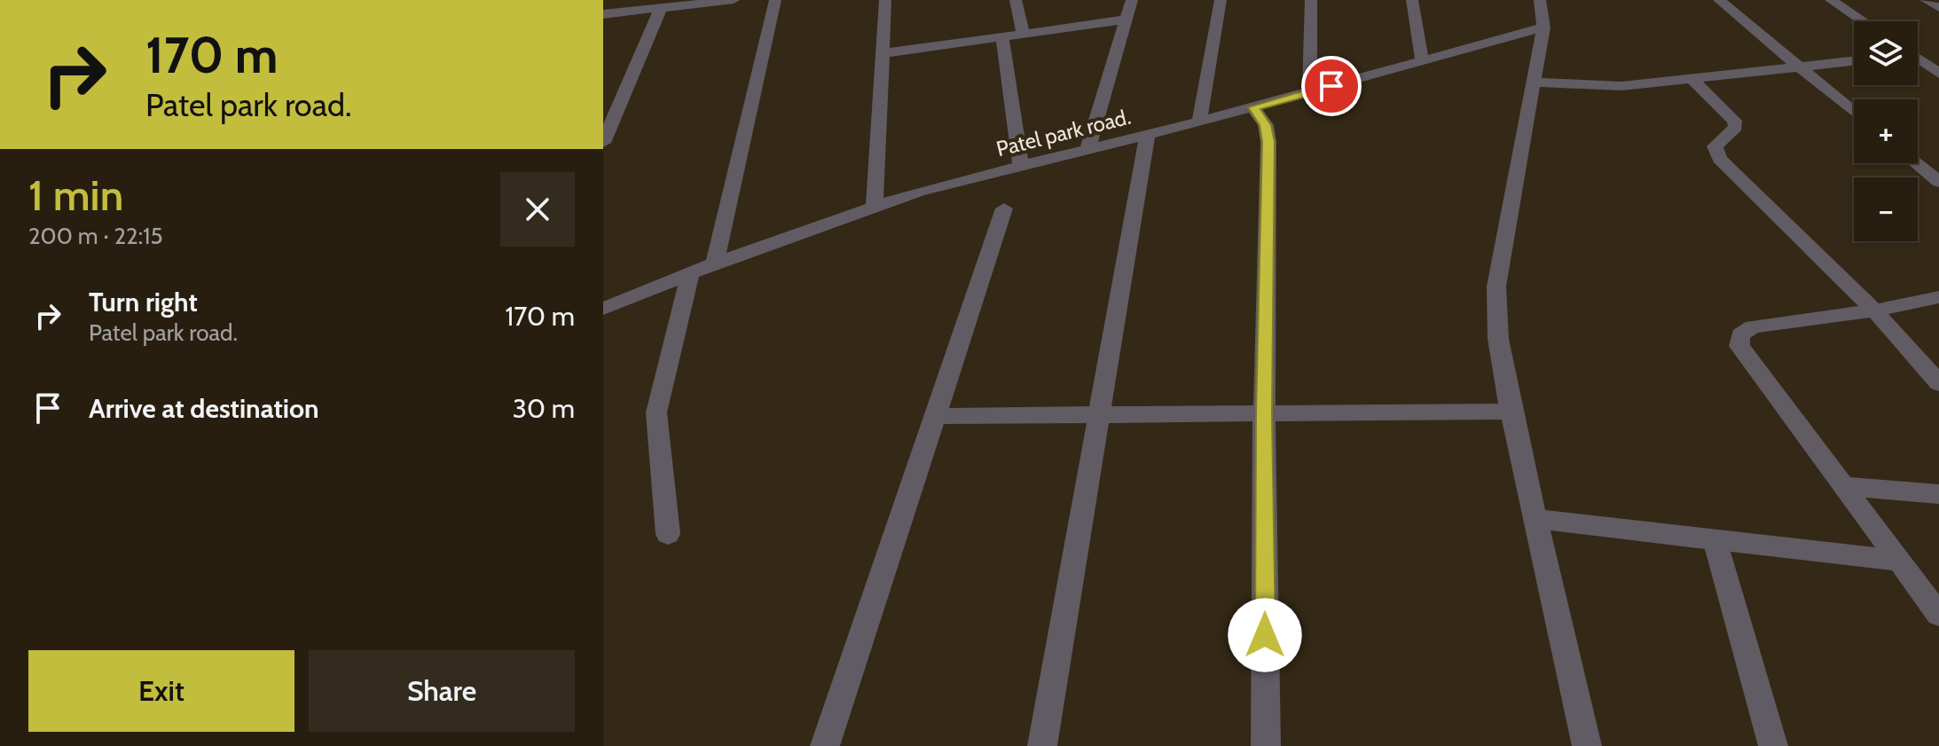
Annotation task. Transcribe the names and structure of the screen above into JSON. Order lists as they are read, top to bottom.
{
  "streets": {
    "street": ["Patel park road."]
  },
  "page": {
    "turn": ["170 m", "Patel park road."],
    "map_buttons": ["+", "−"],
    "heading": ["1 min", "200 m · 22:15"],
    "list": [
      {
        "name": "Turn right",
        "note": "Patel park road.",
        "value": "170 m"
      },
      {
        "name": "Arrive at destination",
        "value": "30 m"
      }
    ],
    "buttons": ["Exit", "Share"]
  }
}
